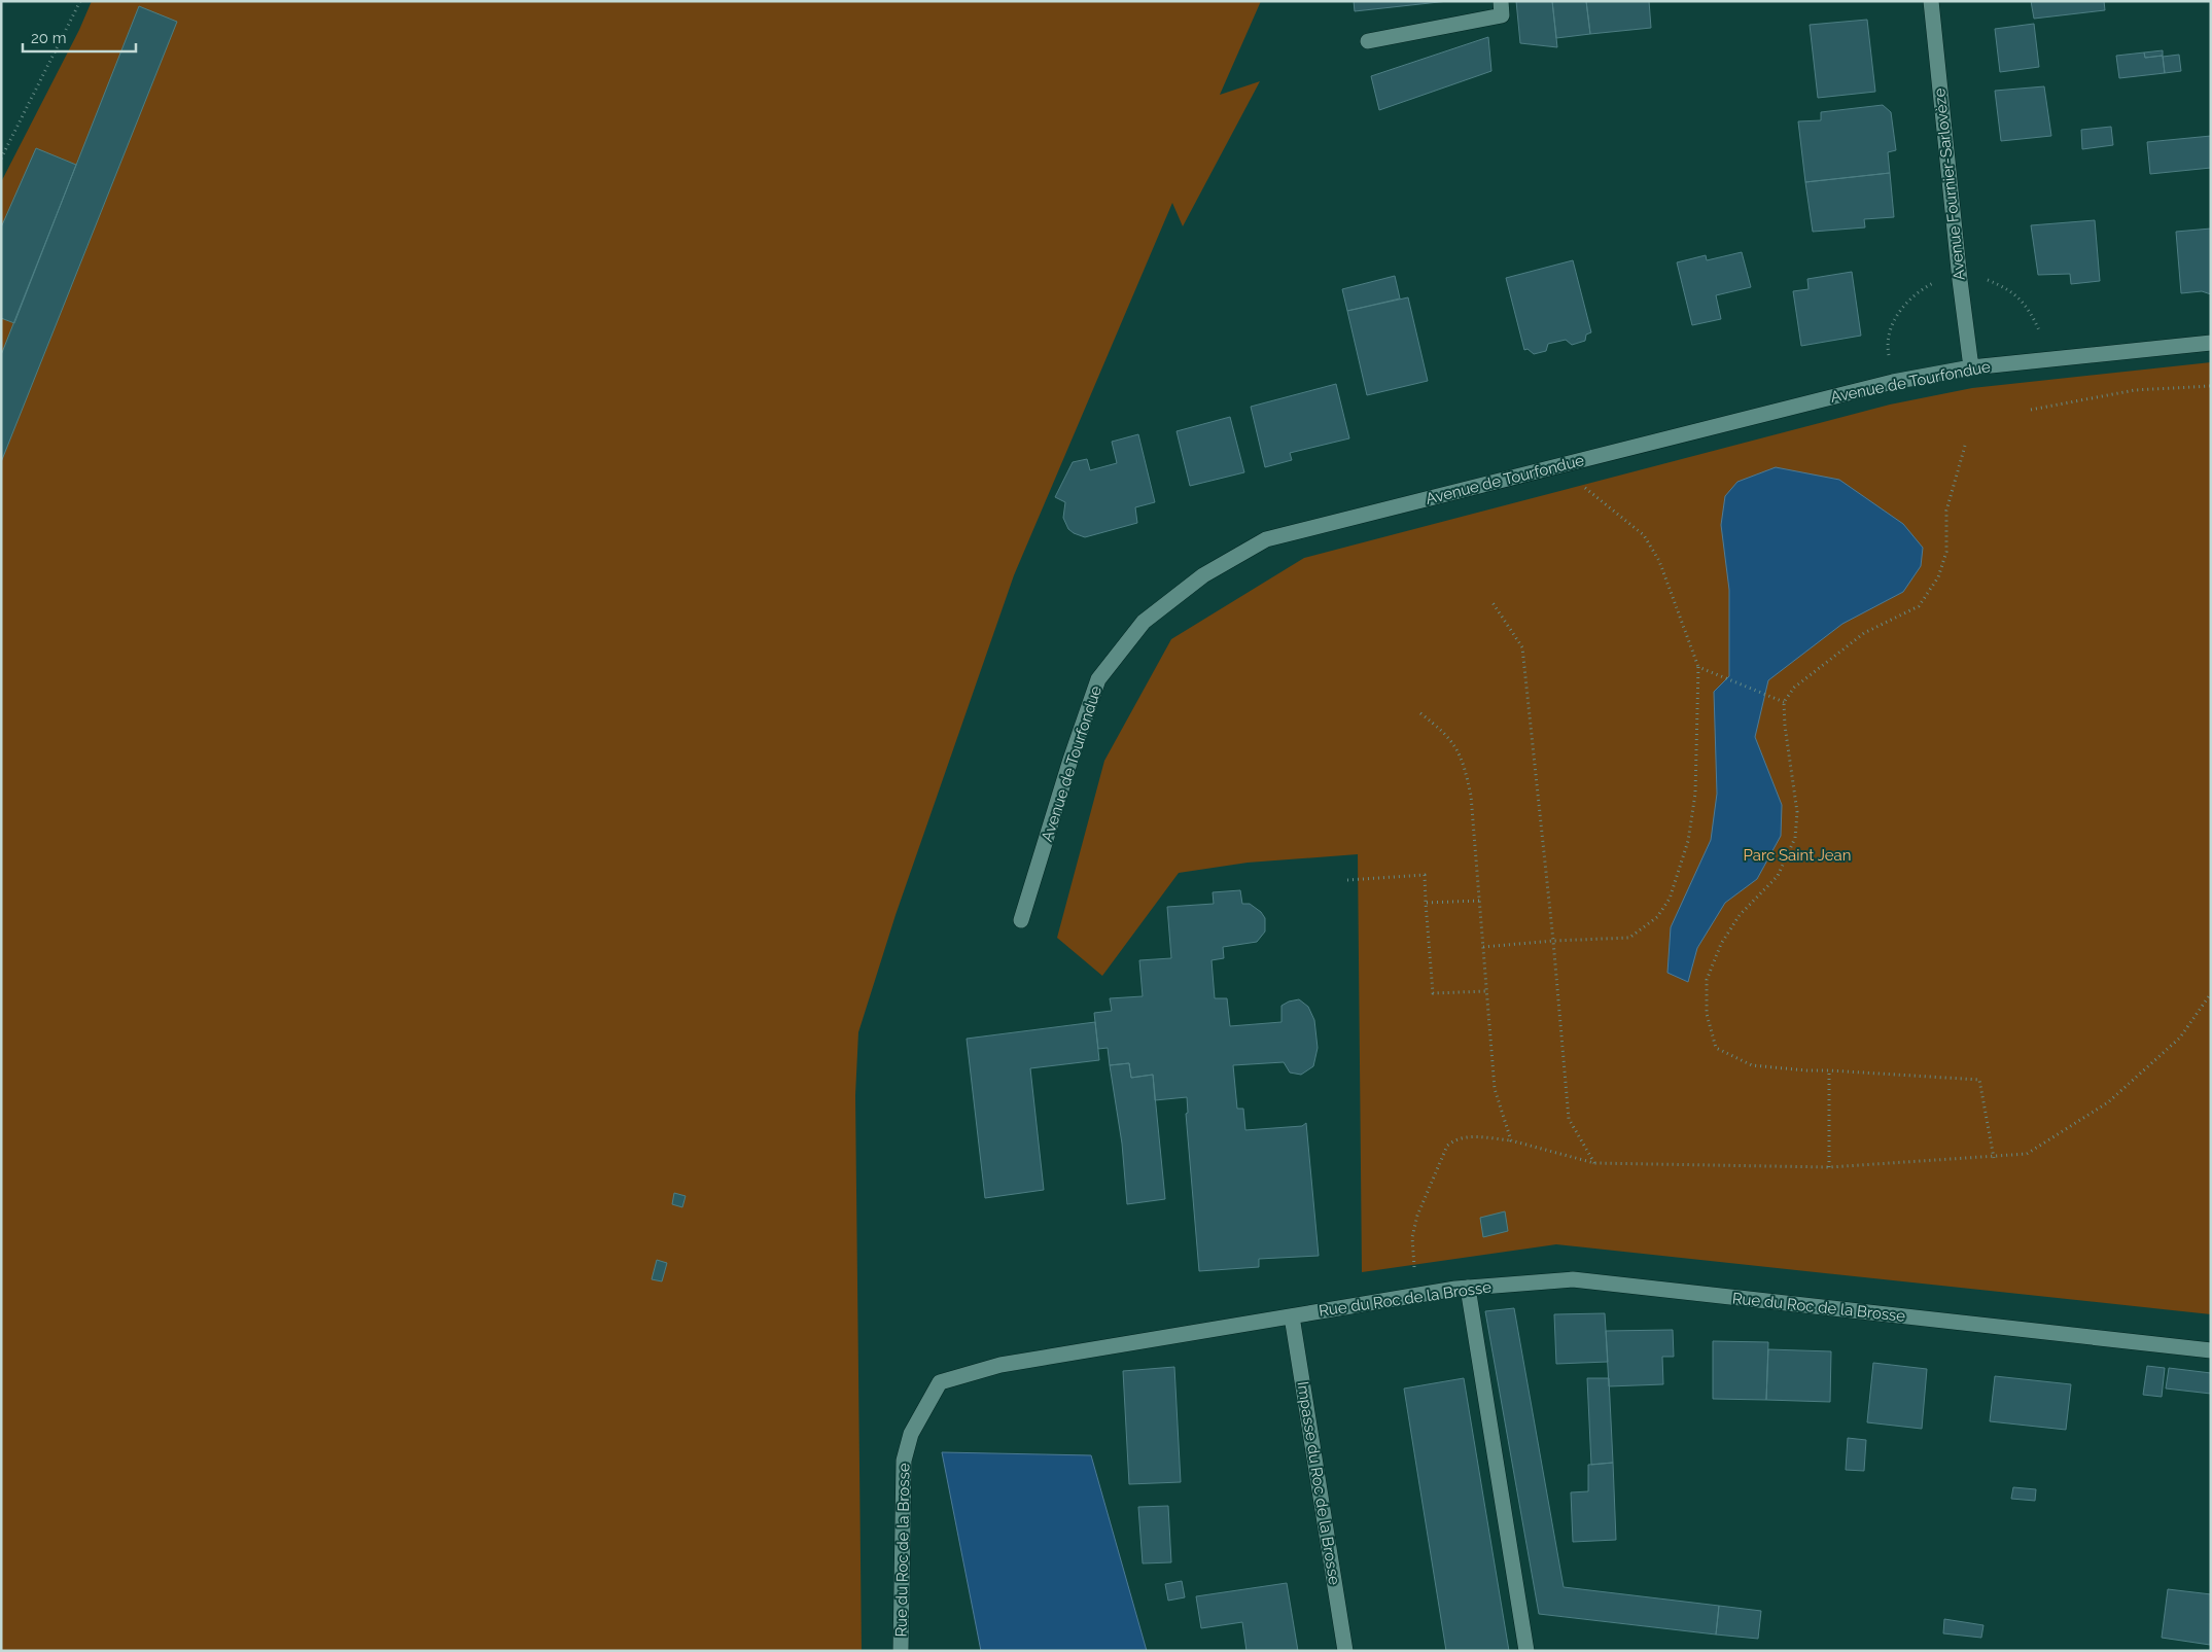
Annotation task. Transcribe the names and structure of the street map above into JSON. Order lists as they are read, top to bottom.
{
  "streets": {
    "street": [
      "Avenue Fournier-Sarlovèze",
      "Avenue de Tourfondue",
      "Rue du Roc de la Brosse",
      "Impasse du Roc de la Brosse"
    ]
  },
  "crossings": [
    ["Avenue Fournier-Sarlovèze", "Avenue de Tourfondue"],
    ["Rue du Roc de la Brosse", "Impasse du Roc de la Brosse"]
  ],
  "parks": ["Parc Saint Jean"],
  "scale_bar": "20 m"
}
